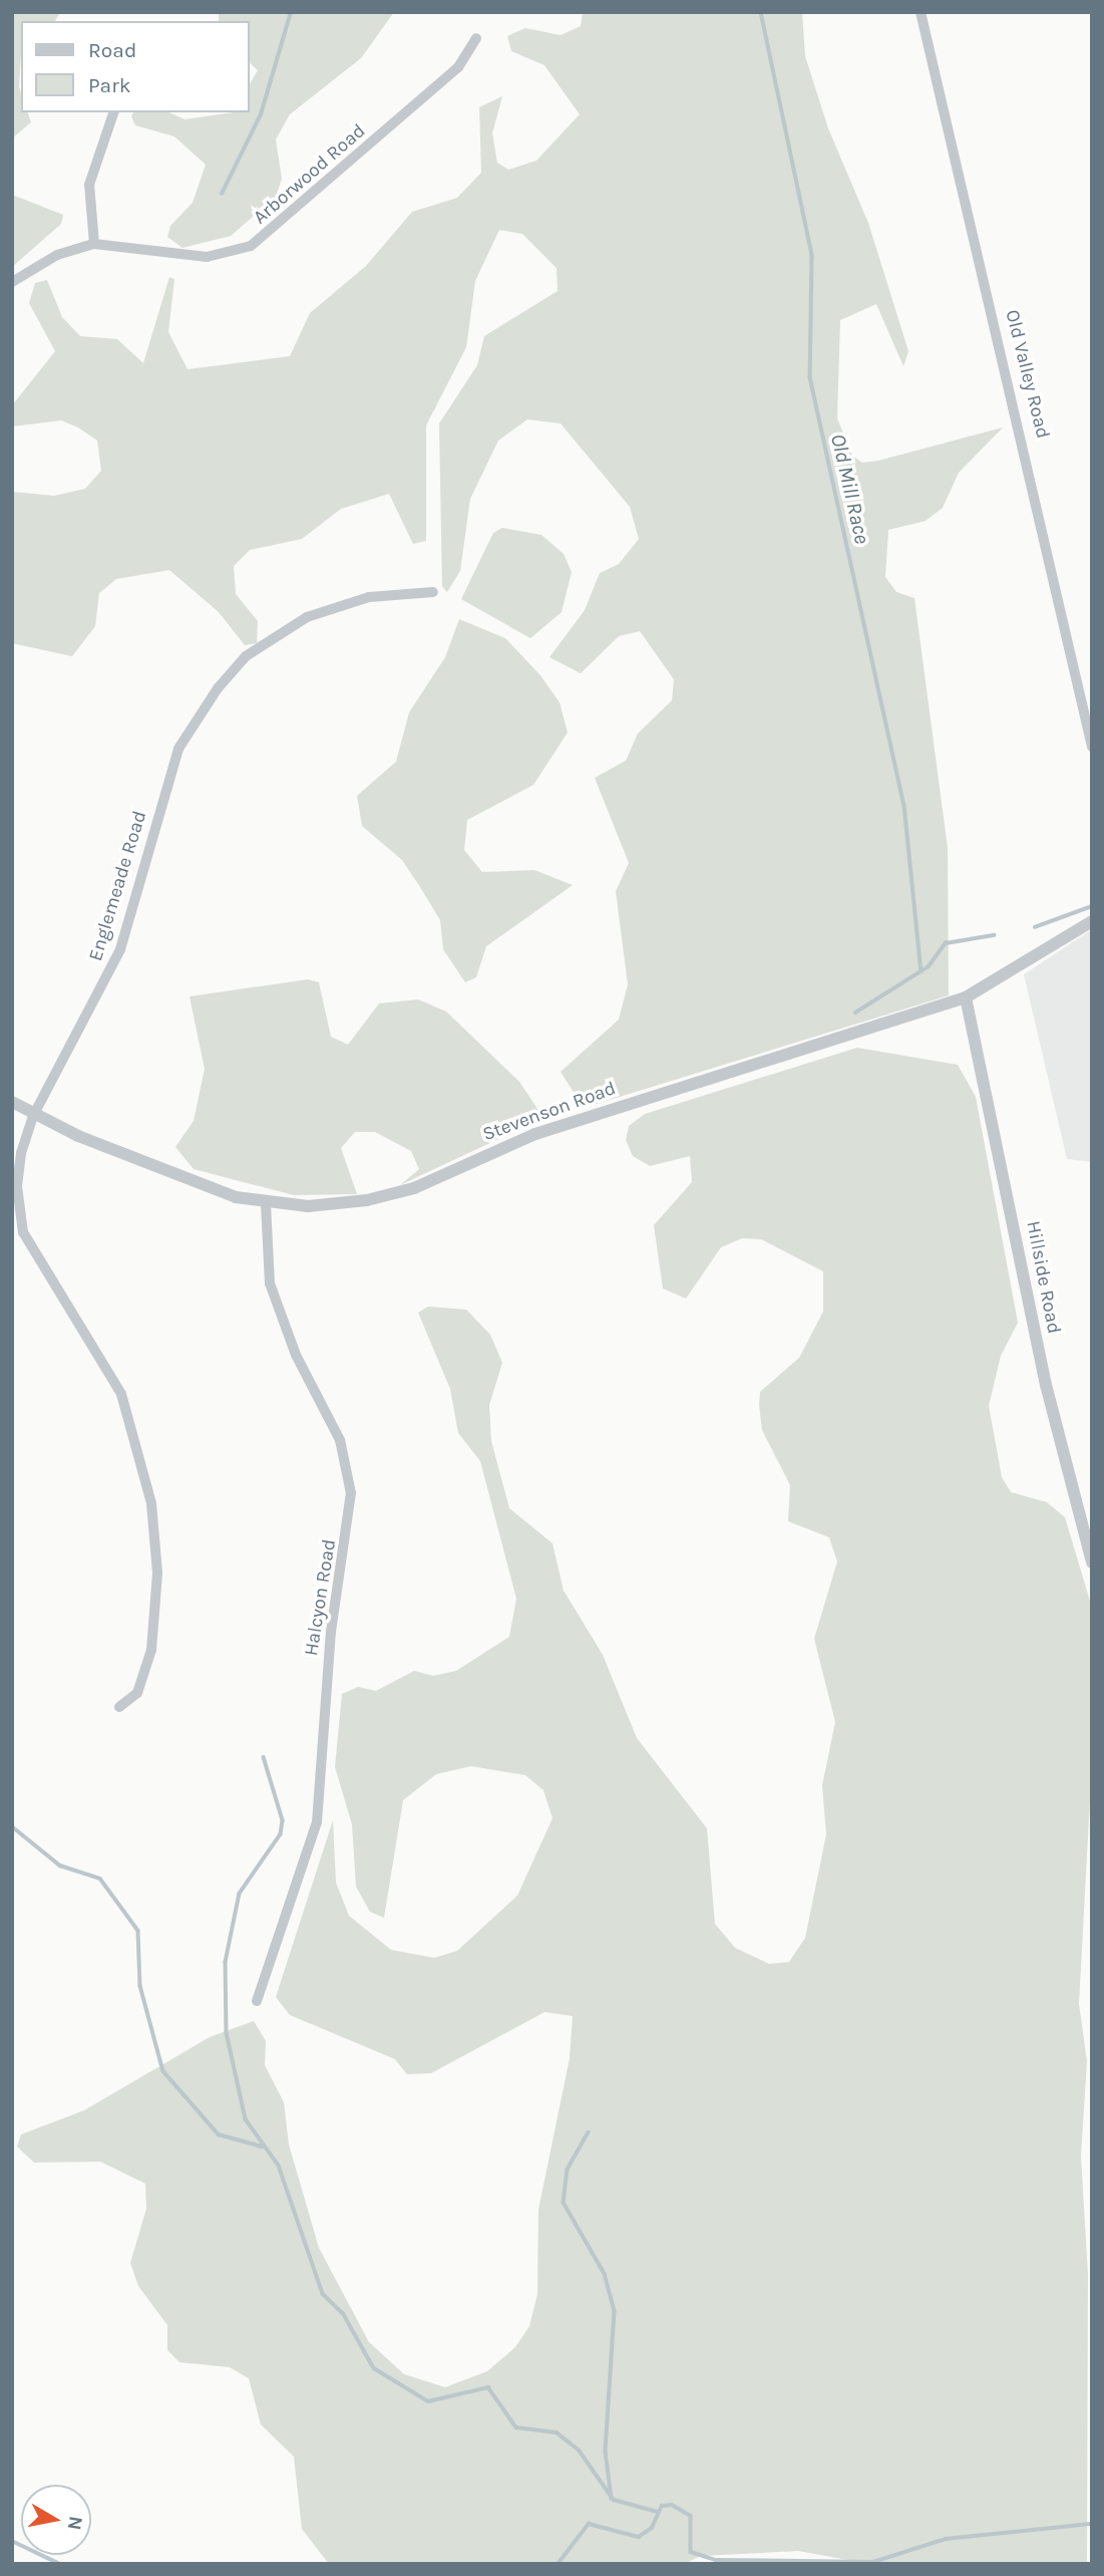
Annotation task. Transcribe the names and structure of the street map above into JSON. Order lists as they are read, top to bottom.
{
  "streets": {
    "street": [
      "Arborwood Road",
      "Old Valley Road",
      "Englemeade Road",
      "Stevenson Road",
      "Hillside Road",
      "Halcyon Road"
    ]
  },
  "crossings": [
    ["Englemeade Road", "Stevenson Road"],
    ["Stevenson Road", "Hillside Road"],
    ["Stevenson Road", "Halcyon Road"]
  ],
  "water": ["Old Mill Race"],
  "legend": ["Road", "Park"],
  "north": "right"
}
